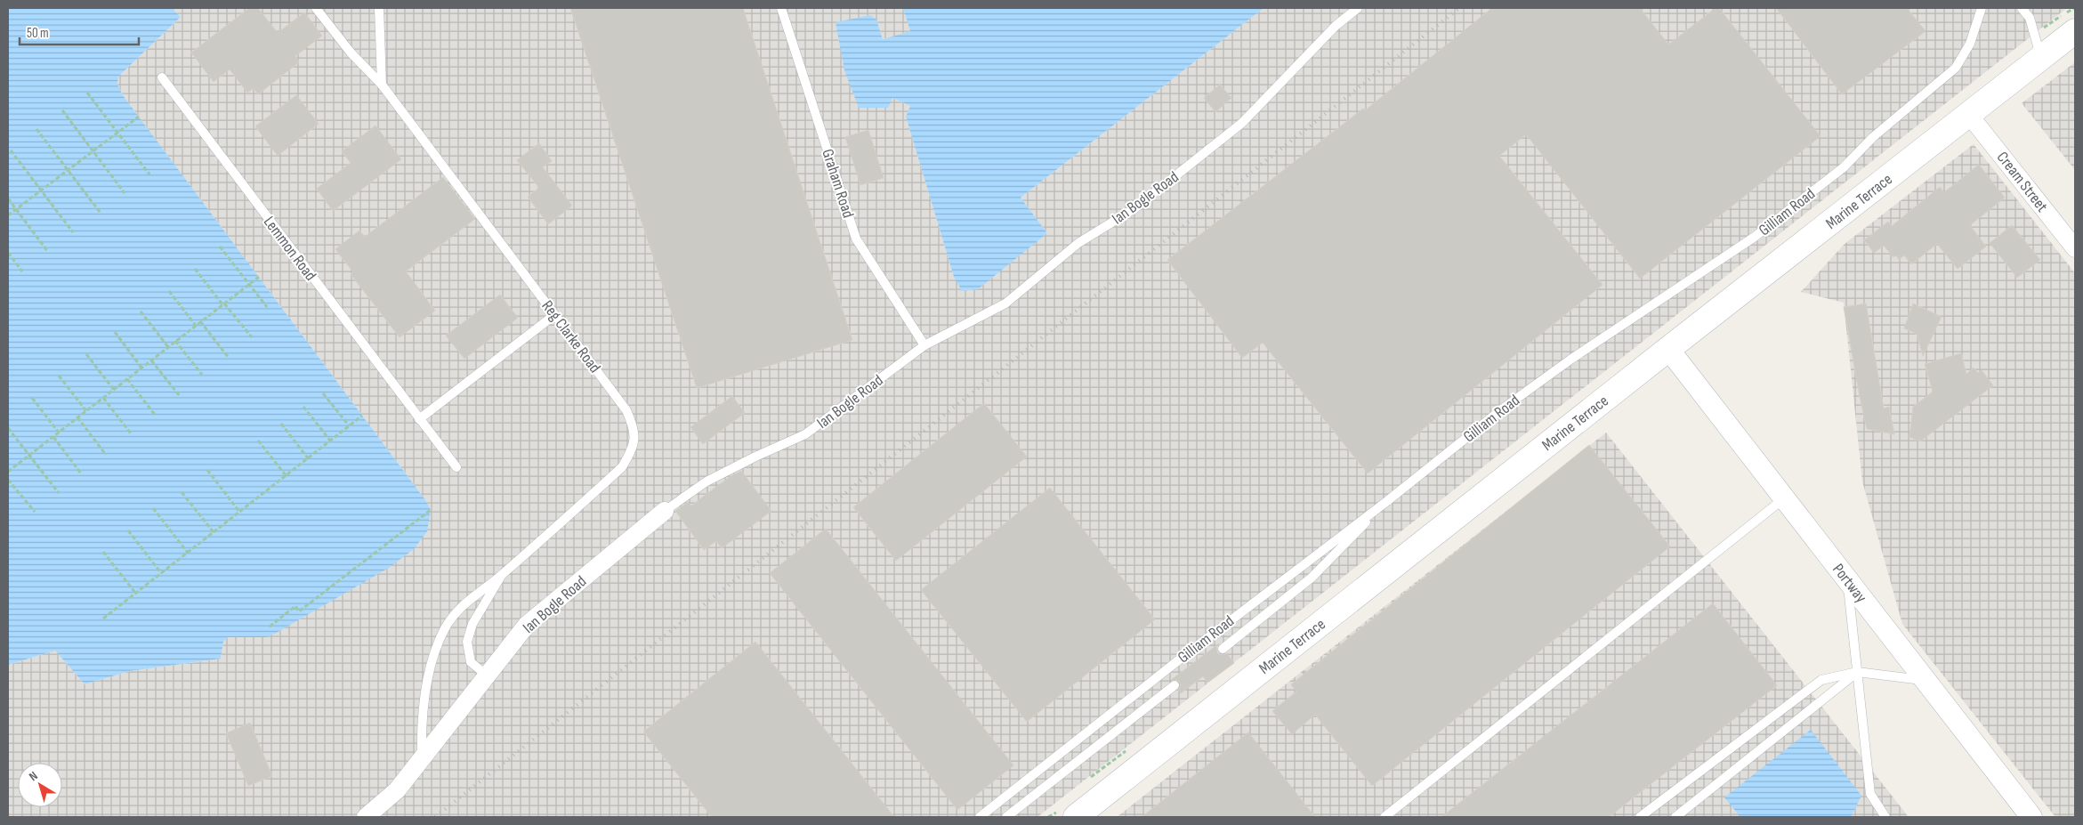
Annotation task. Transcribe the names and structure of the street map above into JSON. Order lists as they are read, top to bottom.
{
  "streets": {
    "main road": ["Marine Terrace"],
    "street": ["Cream Street", "Ian Bogle Road", "Portway"],
    "lane": [
      "Graham Road",
      "Gilliam Road",
      "Lemmon Road",
      "Reg Clarke Road"
    ]
  },
  "crossings": [
    ["Cream Street", "Marine Terrace"],
    ["Graham Road", "Ian Bogle Road"],
    ["Marine Terrace", "Portway"]
  ],
  "scale_bar": "50 m",
  "north": "top left"
}
